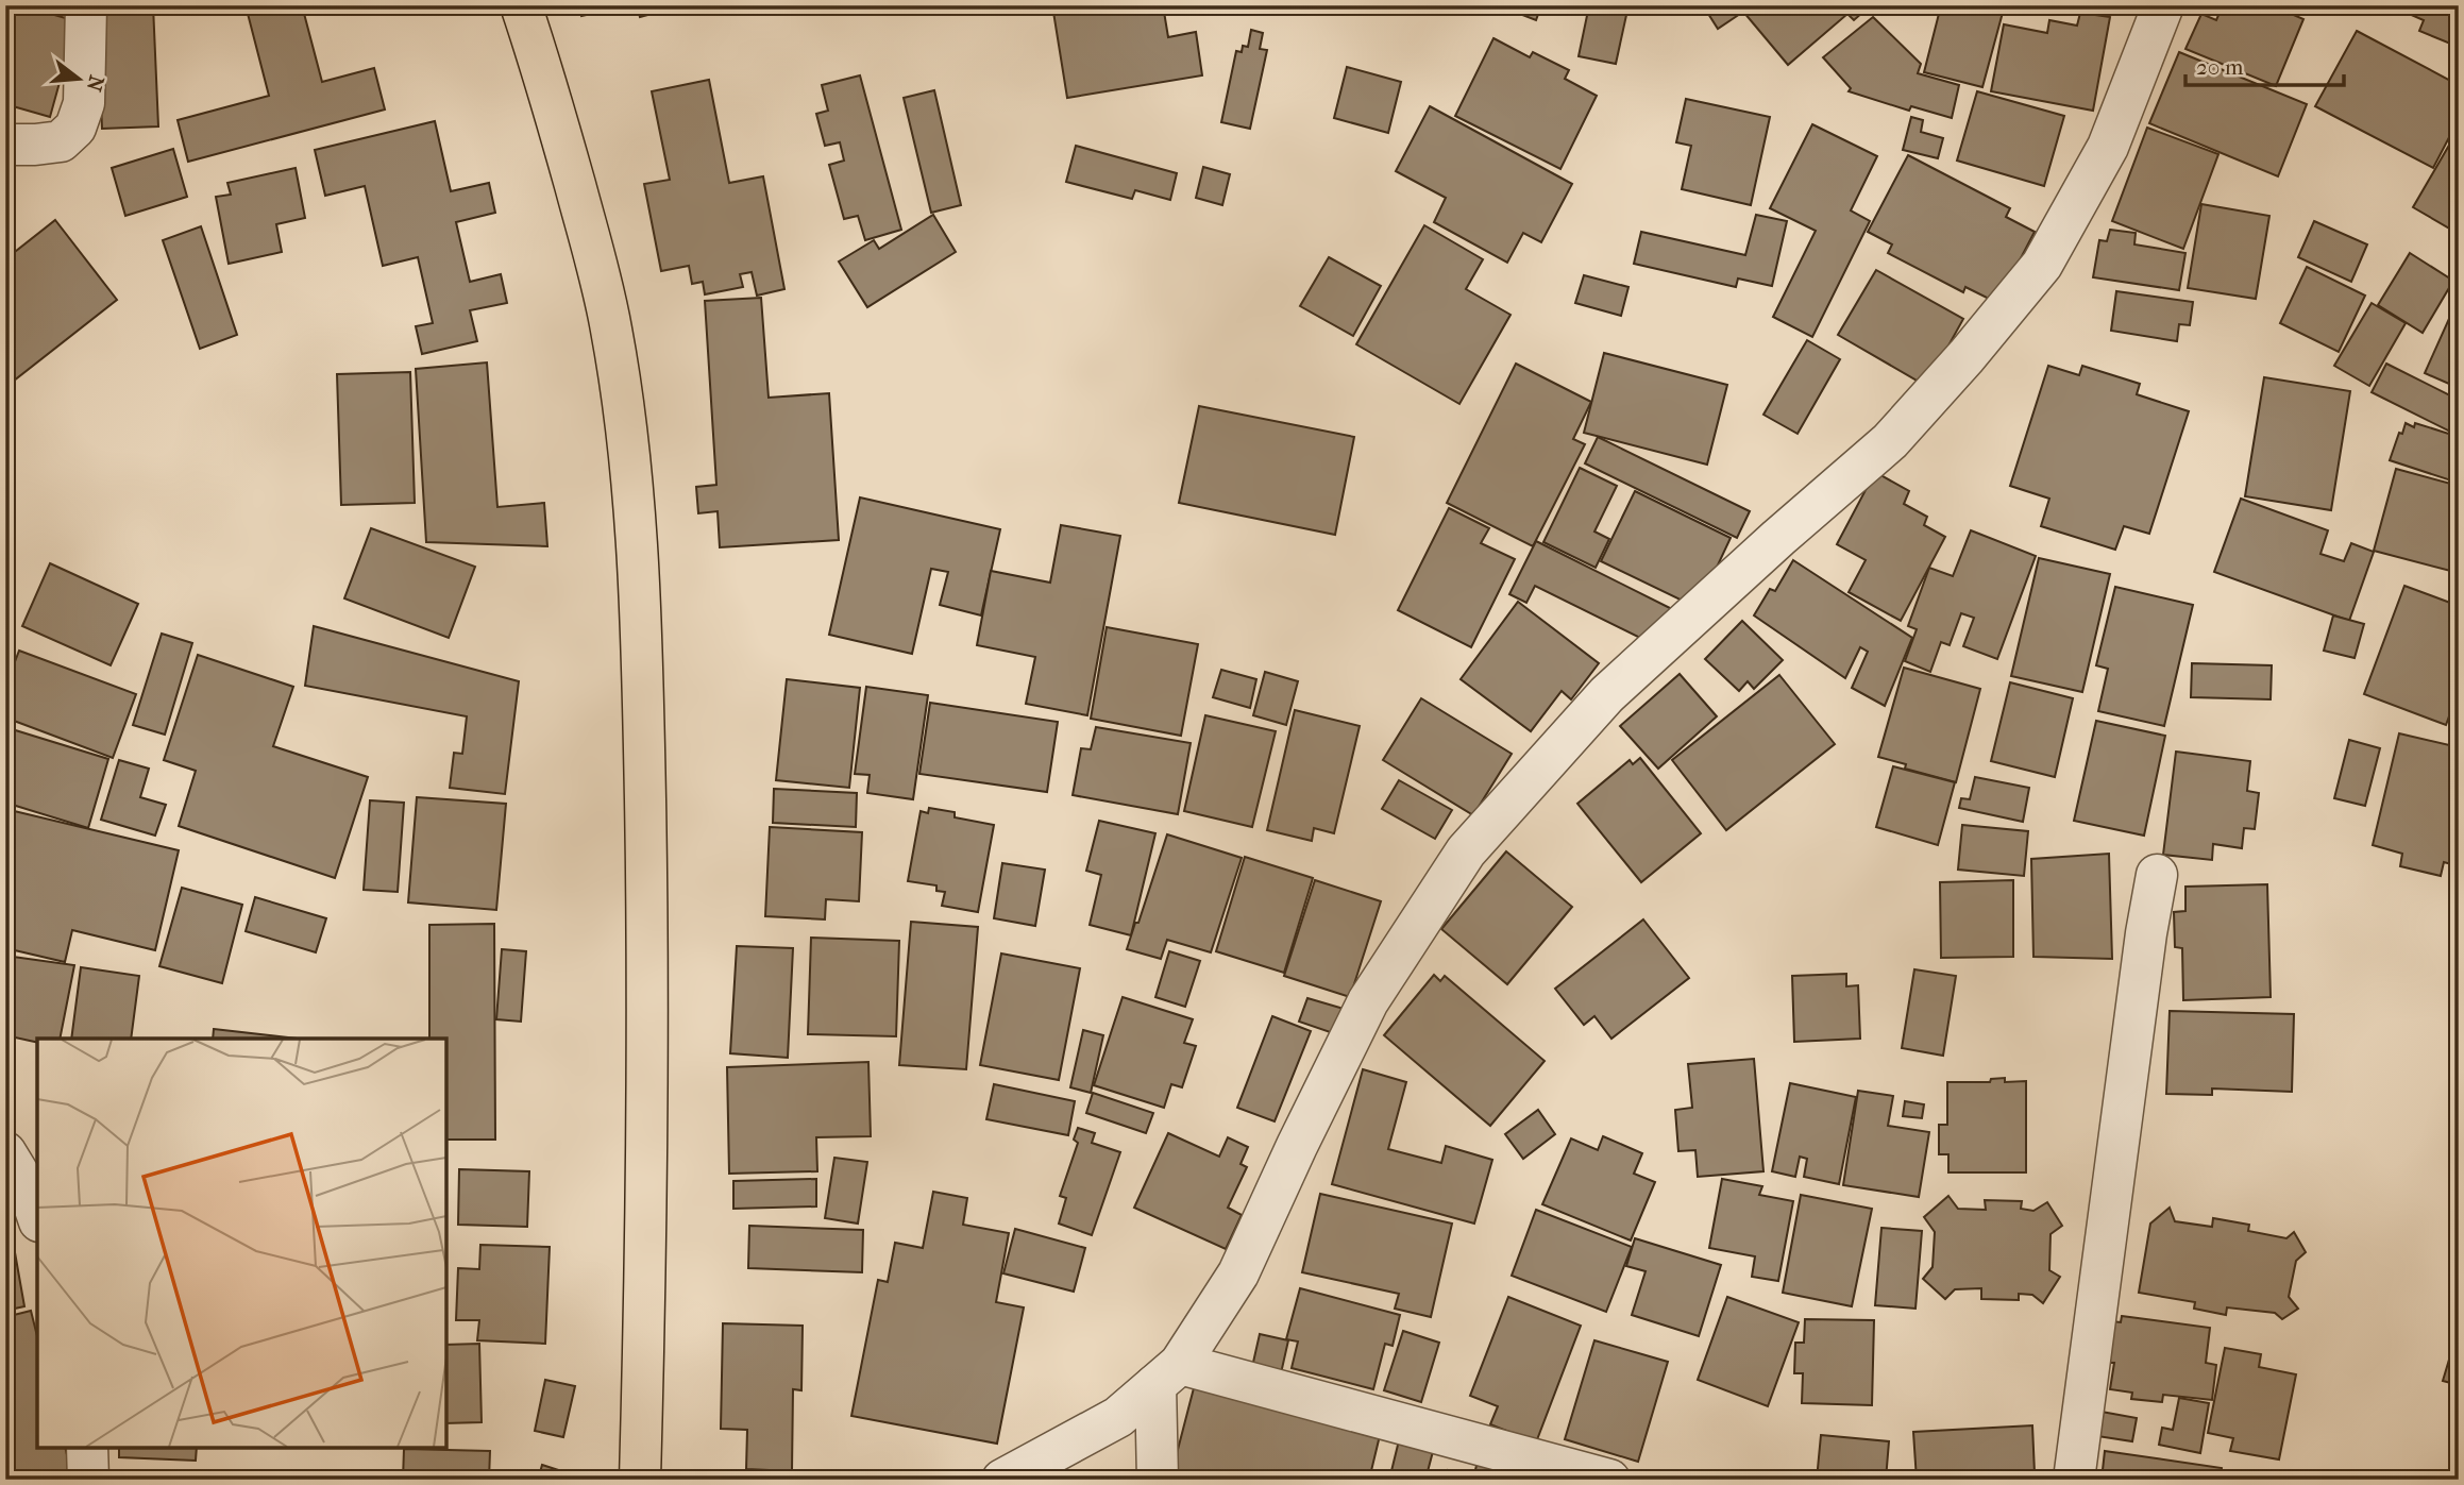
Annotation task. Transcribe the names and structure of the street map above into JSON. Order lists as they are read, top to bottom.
{
  "scale_bar": "20 m",
  "north": "right"
}
